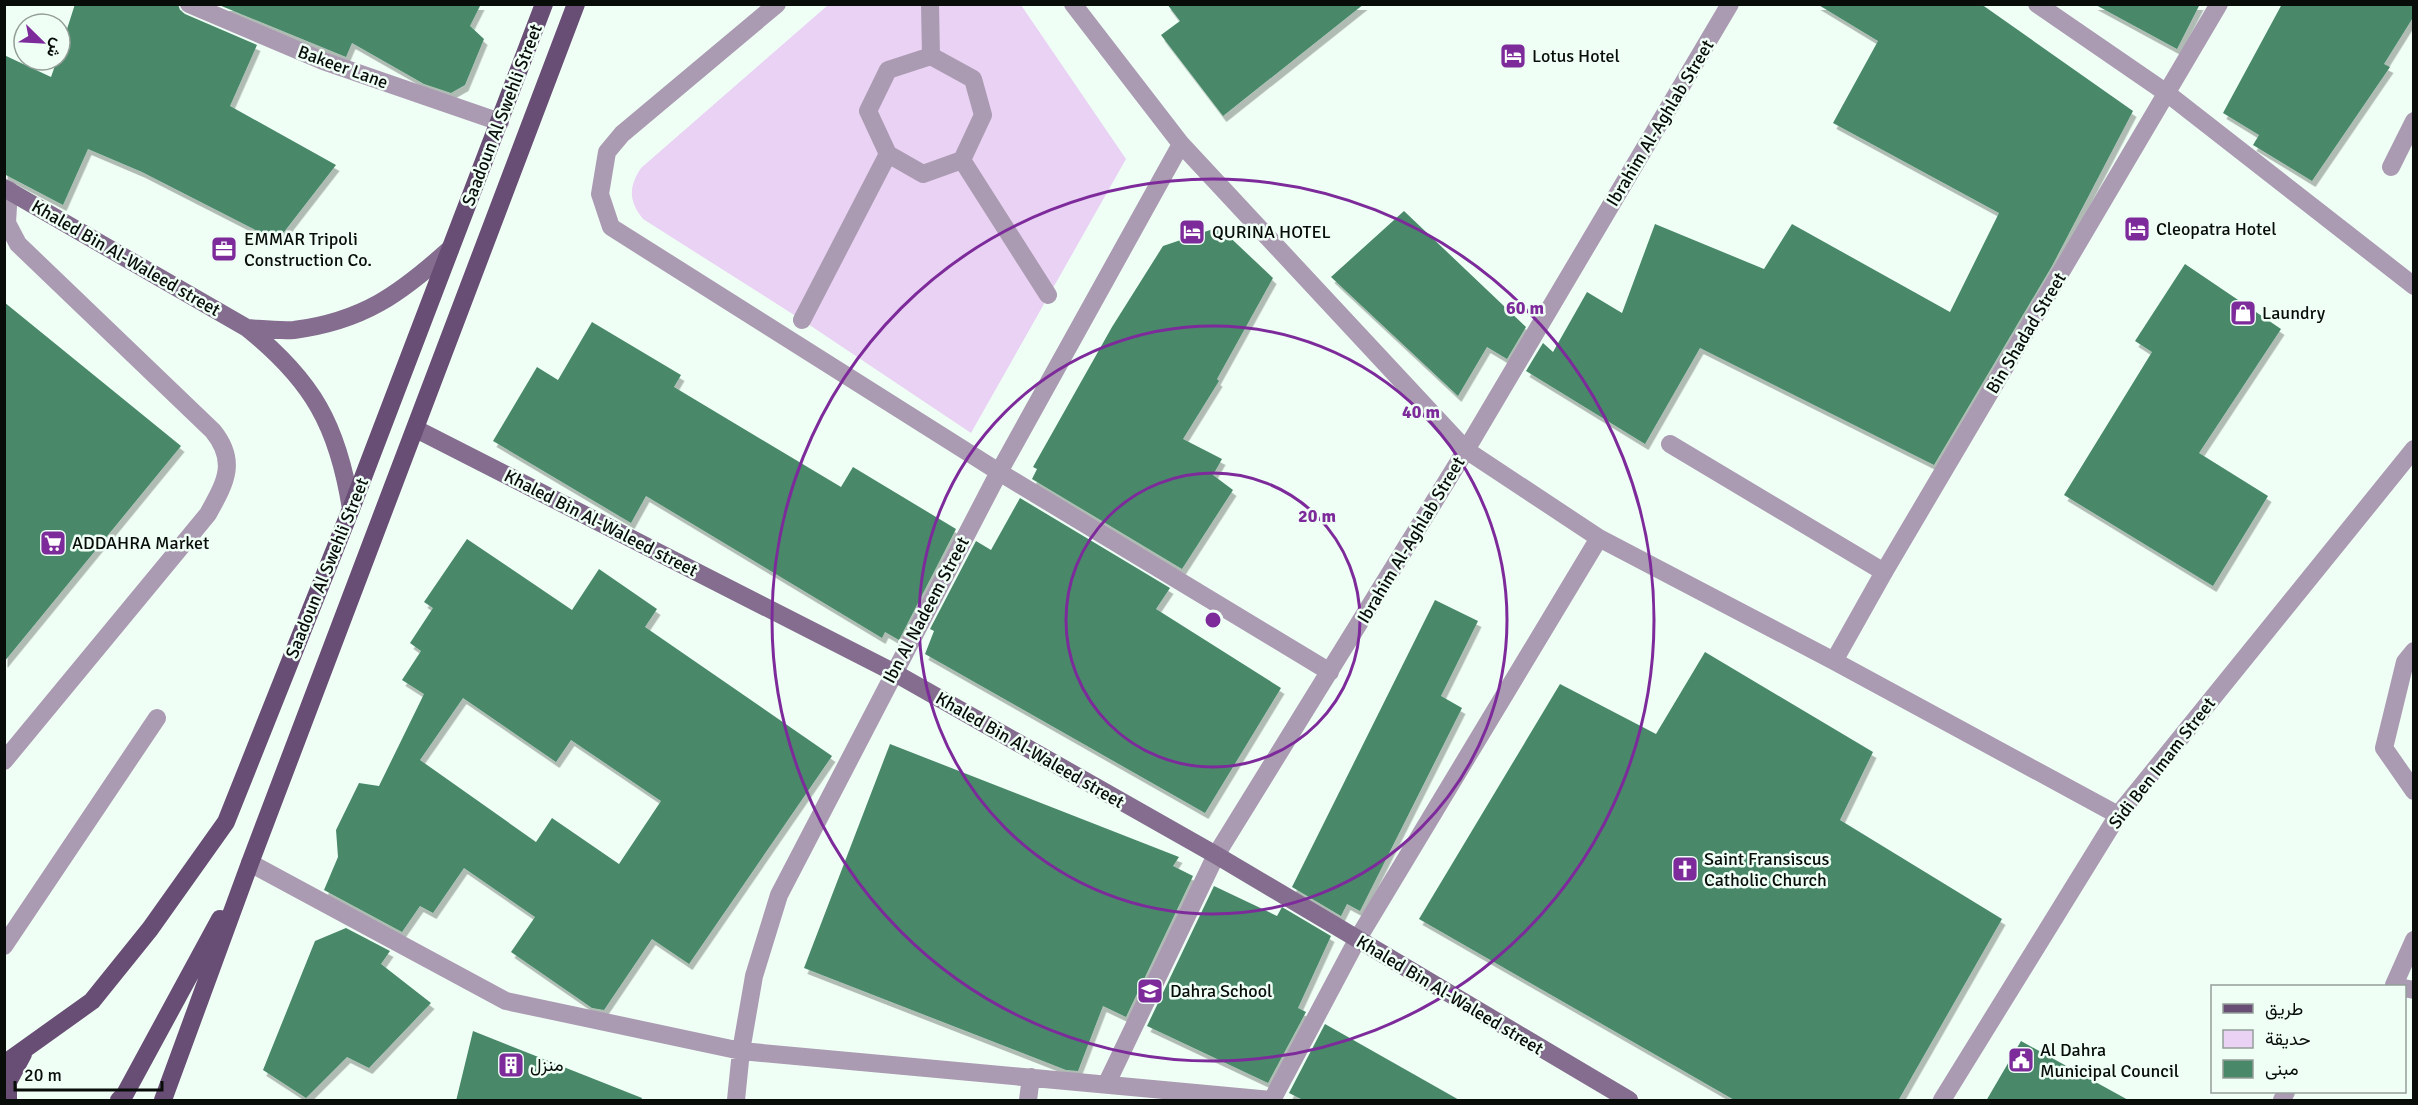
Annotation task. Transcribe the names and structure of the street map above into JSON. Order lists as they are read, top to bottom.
{
  "streets": {
    "main road": ["Saadoun Al Swehli Street"],
    "street": [
      "Bakeer Lane",
      "Ibrahim Al-Aghlab Street",
      "Khaled Bin Al-Waleed street",
      "Bin Shadad Street",
      "Ibn Al Nadeem Street",
      "Sidi Ben Imam Street"
    ]
  },
  "crossings": [
    ["Bakeer Lane", "Saadoun Al Swehli Street"],
    ["Saadoun Al Swehli Street", "Khaled Bin Al-Waleed street"],
    ["Ibrahim Al-Aghlab Street", "Khaled Bin Al-Waleed street"],
    ["Khaled Bin Al-Waleed street", "Ibn Al Nadeem Street"]
  ],
  "places": {
    "hotel": ["Lotus Hotel", "Cleopatra Hotel", "QURINA HOTEL"],
    "office": ["EMMAR Tripoli Construction Co."],
    "shop": ["Laundry"],
    "supermarket": ["ADDAHRA Market"],
    "church": ["Saint Fransiscus Catholic Church"],
    "school or university": ["Dahra School"],
    "public building": ["Al Dahra Municipal Council"],
    "building": ["منزل"]
  },
  "legend": ["طريق", "حديقة", "مبنى"],
  "scale_bar": "20 m",
  "north": "bottom right",
  "rings": ["60 m", "40 m", "20 m"]
}
